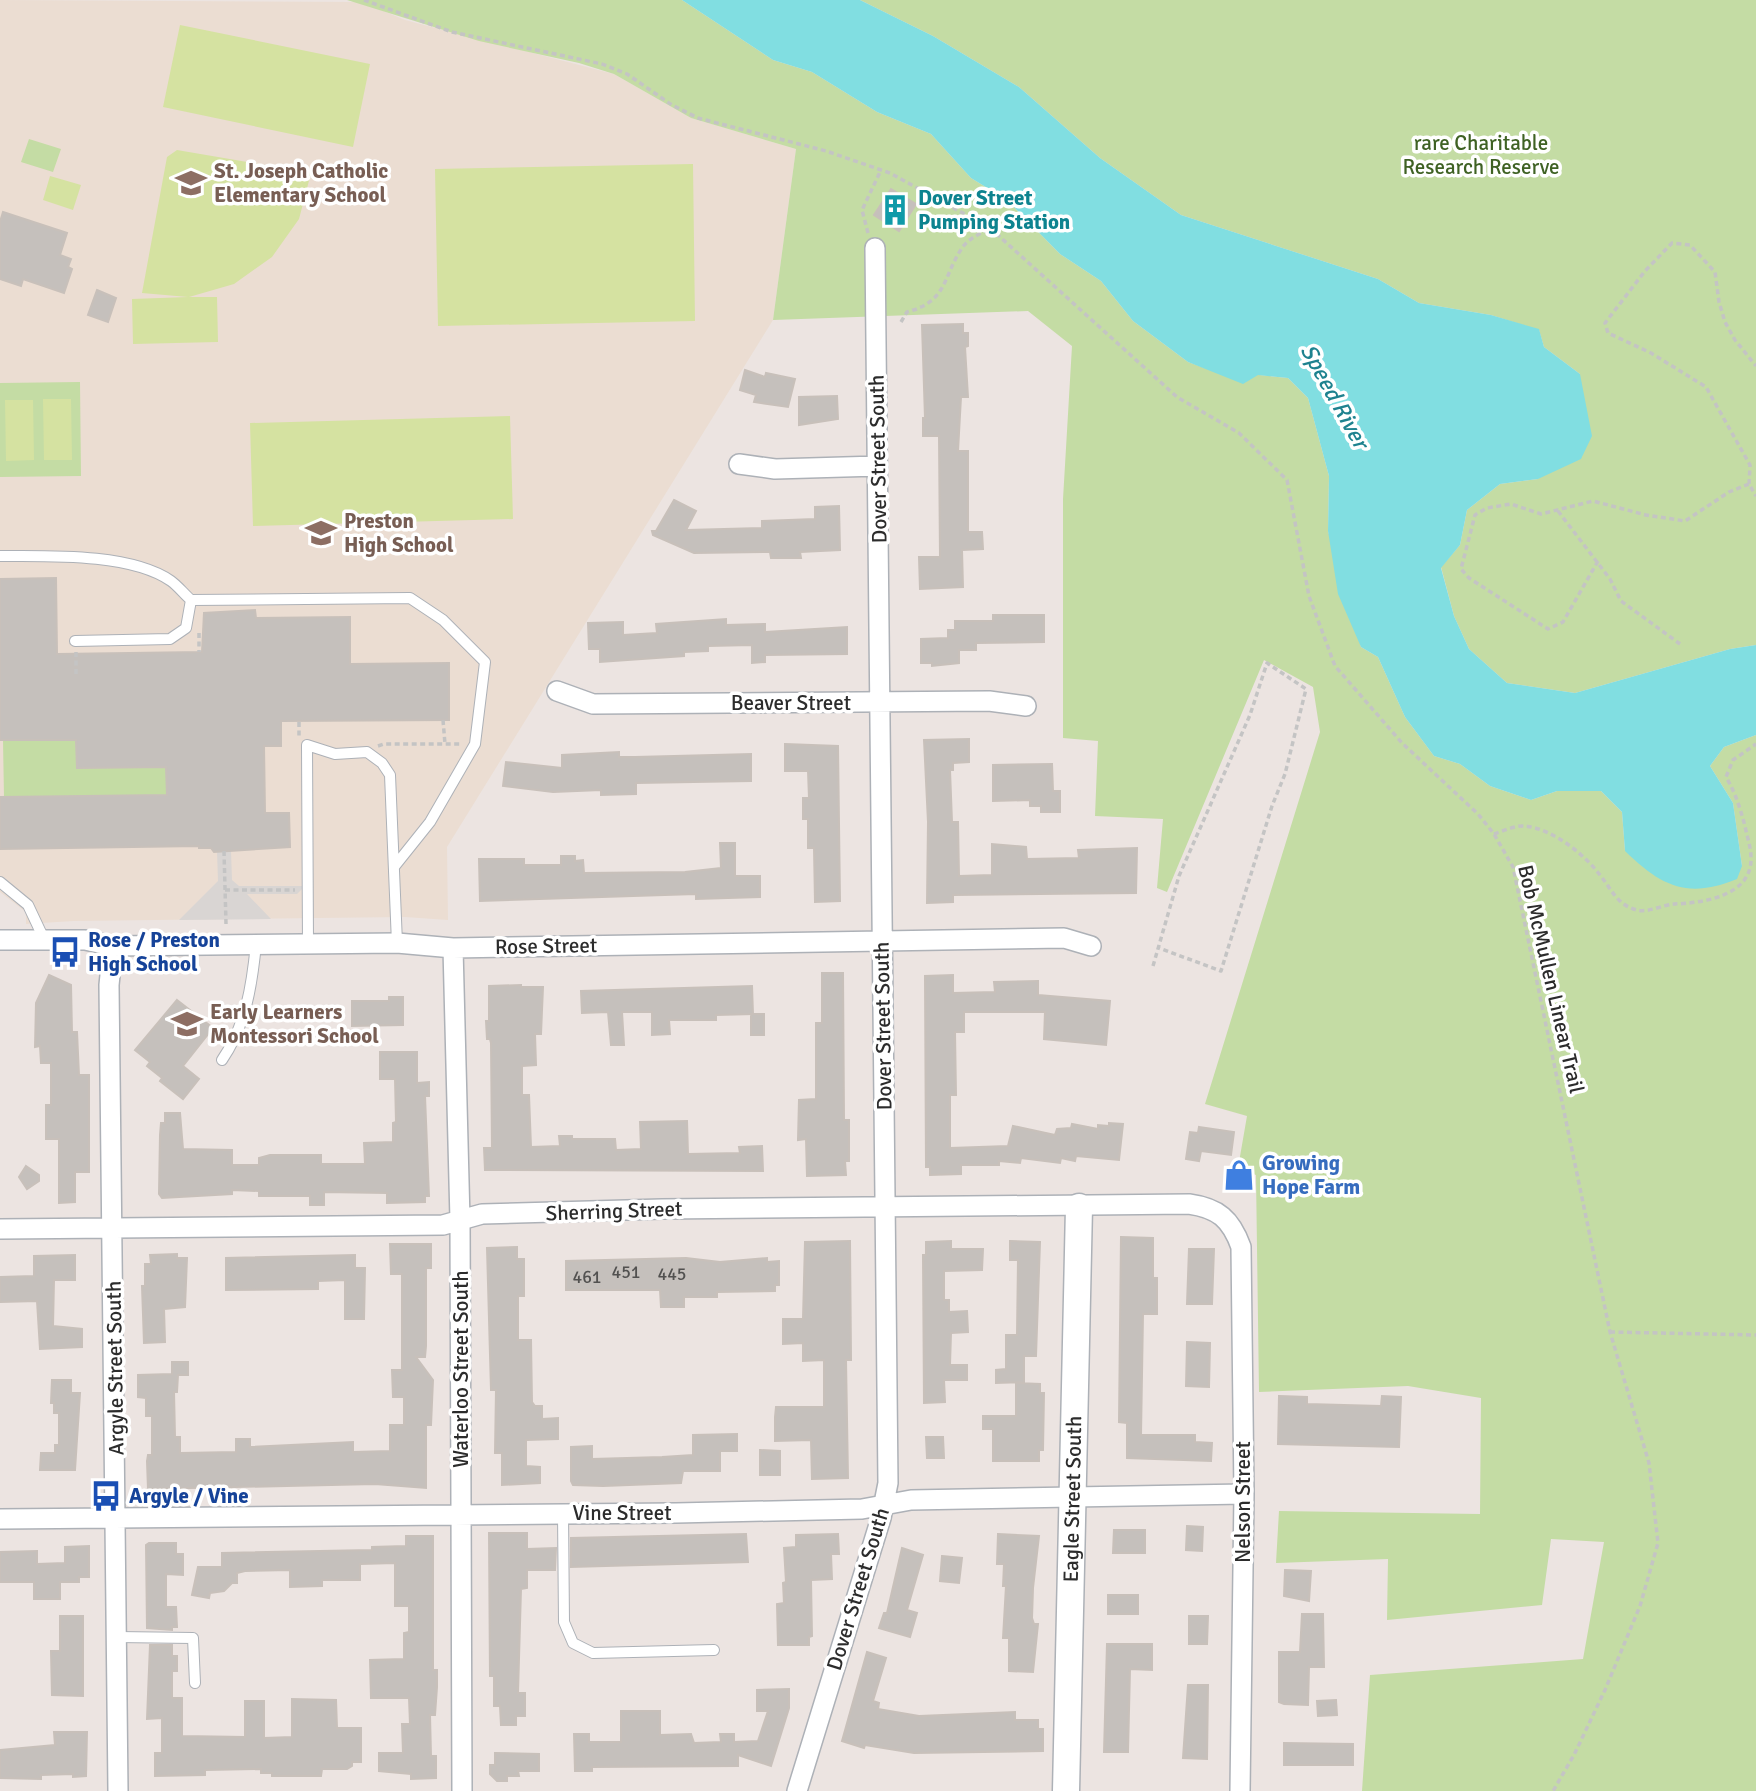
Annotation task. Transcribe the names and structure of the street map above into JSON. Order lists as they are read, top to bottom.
{
  "streets": {
    "street": [
      "Dover Street South",
      "Beaver Street",
      "Rose Street",
      "Sherring Street",
      "Argyle Street South",
      "Waterloo Street South",
      "Eagle Street South",
      "Nelson Street",
      "Vine Street"
    ],
    "path": ["Bob McMullen Linear Trail"]
  },
  "crossings": [
    ["Dover Street South", "Beaver Street"],
    ["Dover Street South", "Rose Street"],
    ["Dover Street South", "Sherring Street"],
    ["Dover Street South", "Vine Street"],
    ["Rose Street", "Argyle Street South"],
    ["Rose Street", "Waterloo Street South"],
    ["Sherring Street", "Argyle Street South"],
    ["Sherring Street", "Waterloo Street South"],
    ["Sherring Street", "Eagle Street South"],
    ["Sherring Street", "Nelson Street"],
    ["Argyle Street South", "Vine Street"],
    ["Waterloo Street South", "Vine Street"],
    ["Eagle Street South", "Vine Street"],
    ["Nelson Street", "Vine Street"]
  ],
  "water": ["Speed River"],
  "parks": ["rare Charitable Research Reserve"],
  "places": {
    "school or university": ["St. Joseph Catholic Elementary School", "Preston High School", "Early Learners Montessori School"],
    "building": ["Dover Street Pumping Station"],
    "bus stop": ["Rose / Preston High School", "Argyle / Vine"],
    "shop": ["Growing Hope Farm"]
  },
  "house_numbers": ["451", "445", "461"]
}
